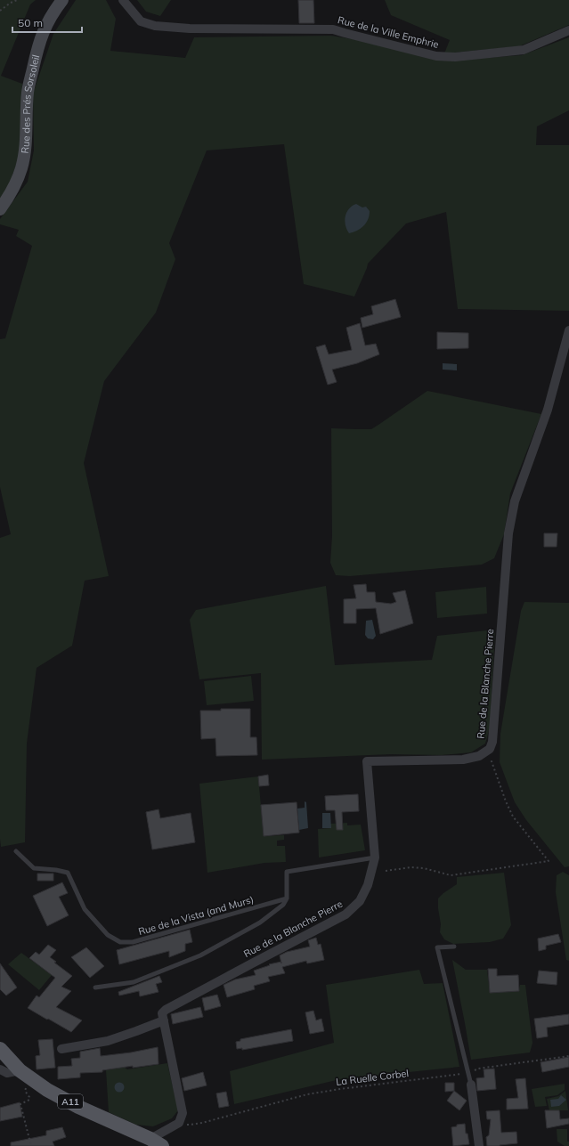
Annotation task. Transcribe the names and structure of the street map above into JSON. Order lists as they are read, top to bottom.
{
  "streets": {
    "main road": ["Rue des Prés Sorsoleil", "A11"],
    "street": ["Rue de la Ville Emphrie", "Rue de la Blanche Pierre"],
    "lane": ["Rue de la Vista (and Murs)"],
    "path": ["La Ruelle Corbel"]
  },
  "scale_bar": "50 m"
}
